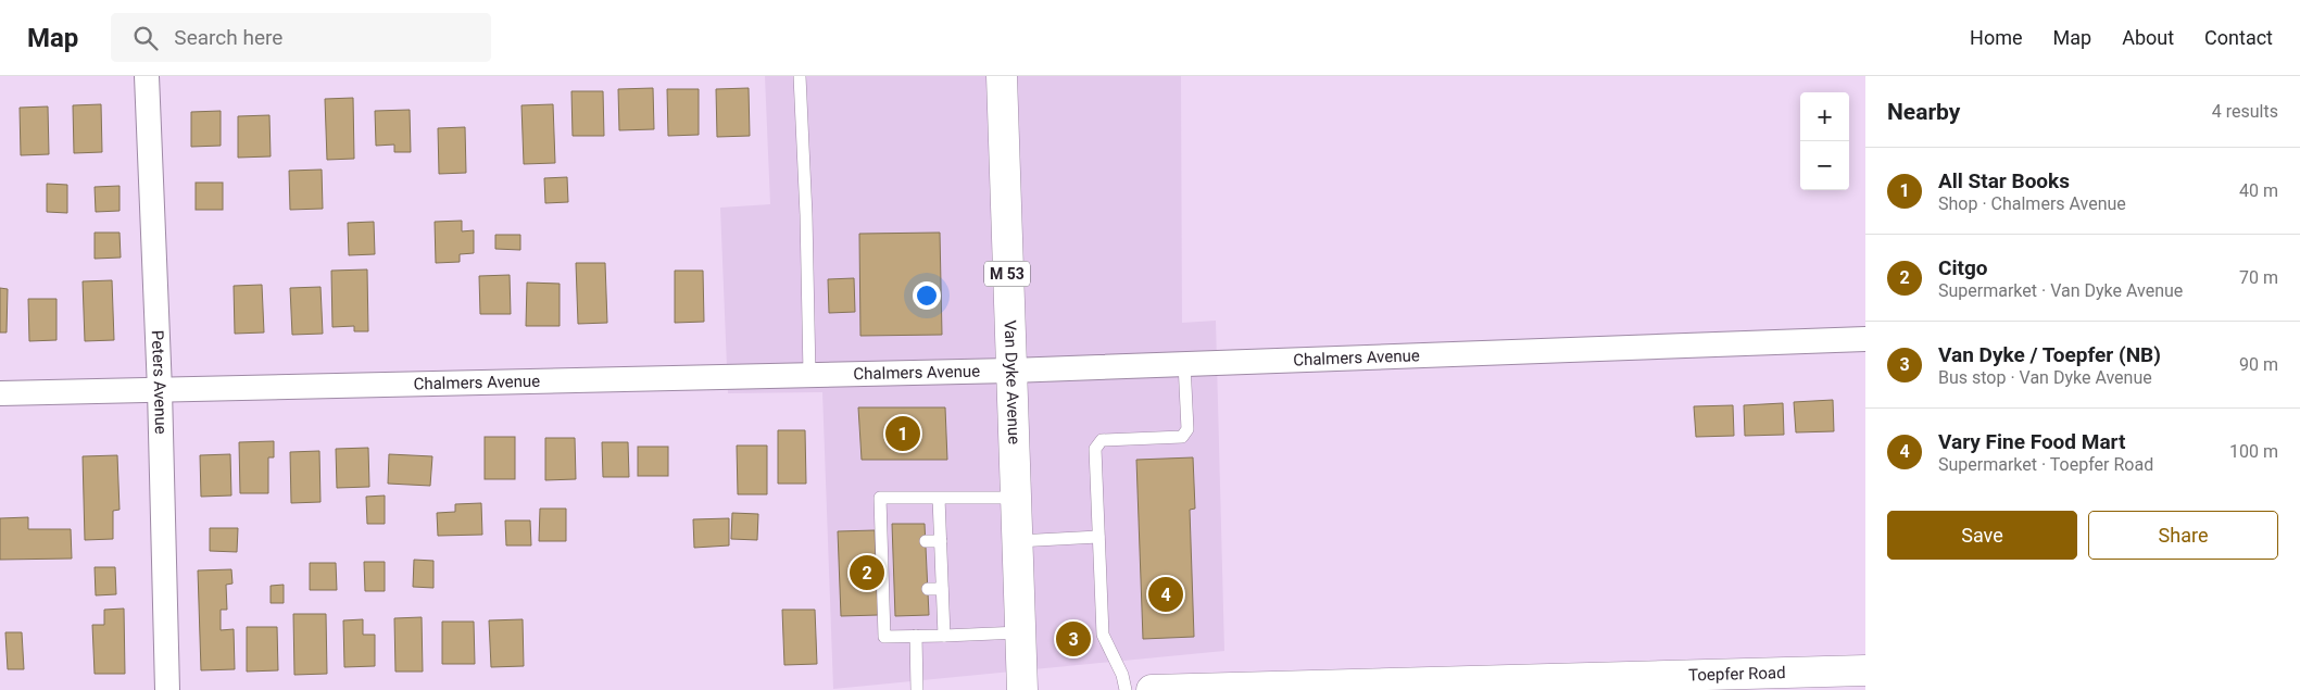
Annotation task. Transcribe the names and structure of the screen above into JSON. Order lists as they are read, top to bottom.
{
  "streets": {
    "street": [
      "M 53",
      "Chalmers Avenue",
      "Peters Avenue",
      "Van Dyke Avenue",
      "Toepfer Road"
    ]
  },
  "crossings": [
    ["Chalmers Avenue", "Peters Avenue"],
    ["Chalmers Avenue", "Van Dyke Avenue"]
  ],
  "page": {
    "header": "Map",
    "search": "Search here",
    "nav": [
      "Home",
      "Map",
      "About",
      "Contact"
    ],
    "heading": ["Nearby", "4 results"],
    "map_buttons": ["+", "−"],
    "list": [
      {
        "mark": "1",
        "name": "All Star Books",
        "note": "Shop · Chalmers Avenue",
        "value": "40 m"
      },
      {
        "mark": "2",
        "name": "Citgo",
        "note": "Supermarket · Van Dyke Avenue",
        "value": "70 m"
      },
      {
        "mark": "3",
        "name": "Van Dyke / Toepfer (NB)",
        "note": "Bus stop · Van Dyke Avenue",
        "value": "90 m"
      },
      {
        "mark": "4",
        "name": "Vary Fine Food Mart",
        "note": "Supermarket · Toepfer Road",
        "value": "100 m"
      }
    ],
    "pins": [
      "1",
      "2",
      "4",
      "3"
    ],
    "buttons": ["Save", "Share"]
  }
}
